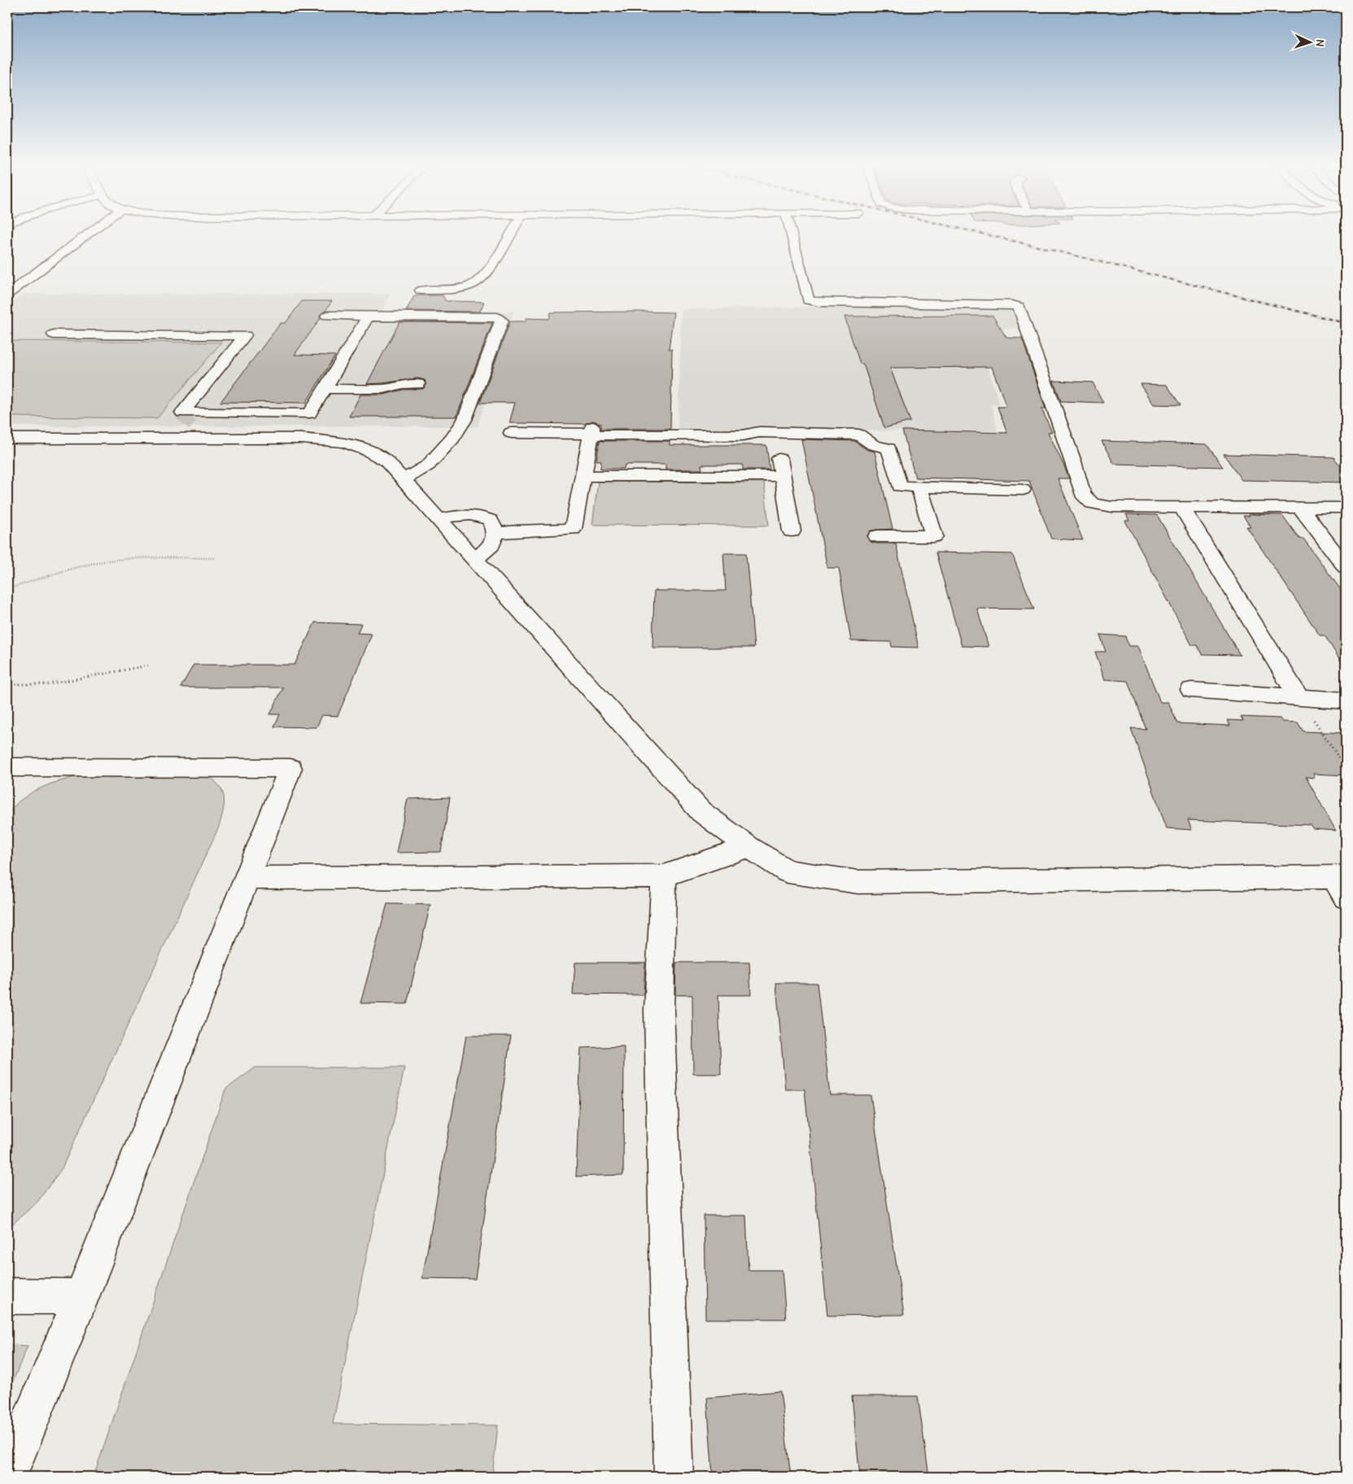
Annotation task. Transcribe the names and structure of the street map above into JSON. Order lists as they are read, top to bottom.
{
  "north": "right"
}
